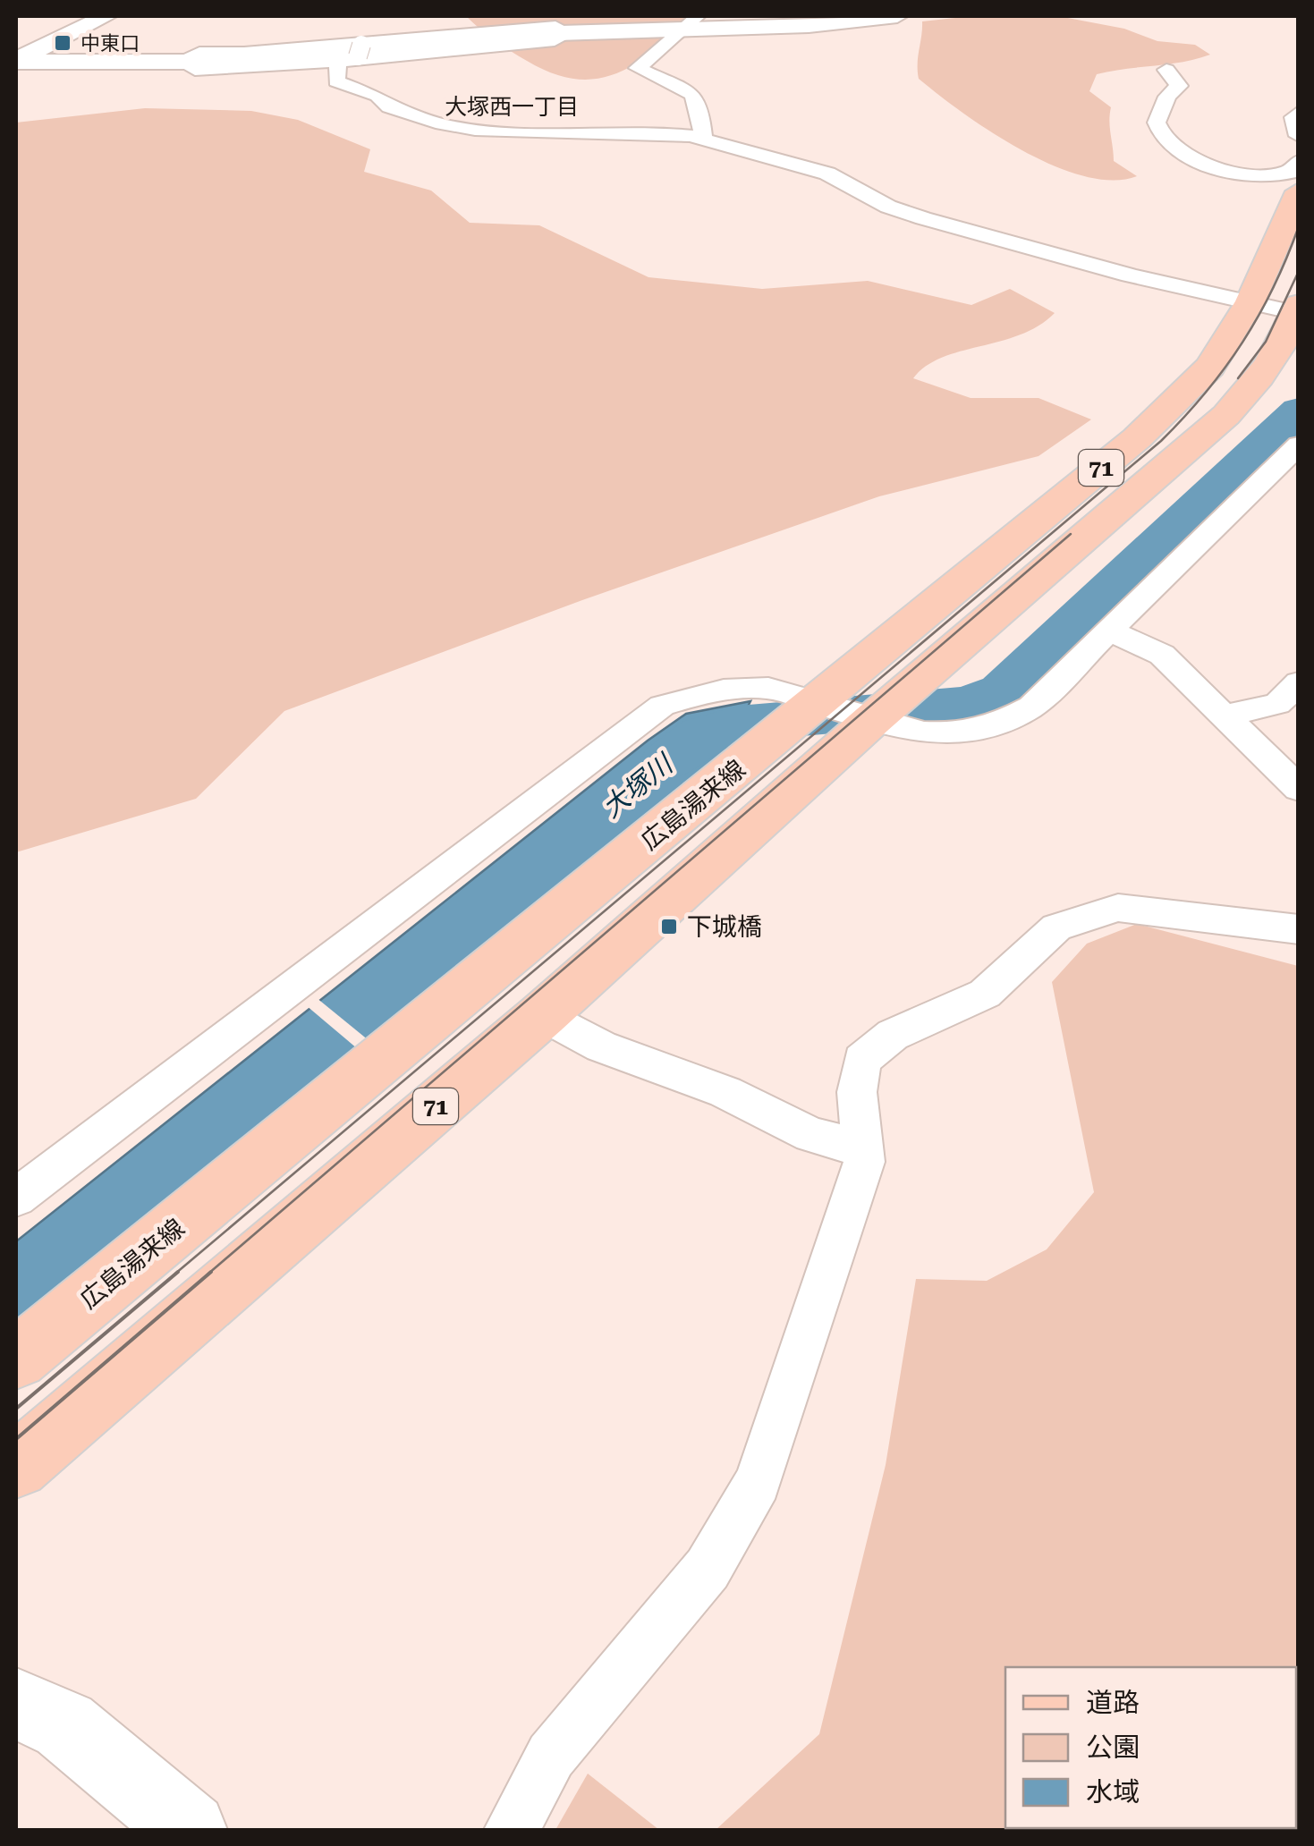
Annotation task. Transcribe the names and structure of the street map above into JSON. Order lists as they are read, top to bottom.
{
  "streets": {
    "main road": ["71", "広島湯来線"]
  },
  "districts": ["大塚西一丁目"],
  "water": ["大塚川"],
  "places": {
    "transit": ["中東口", "下城橋"]
  },
  "legend": ["道路", "公園", "水域"]
}
